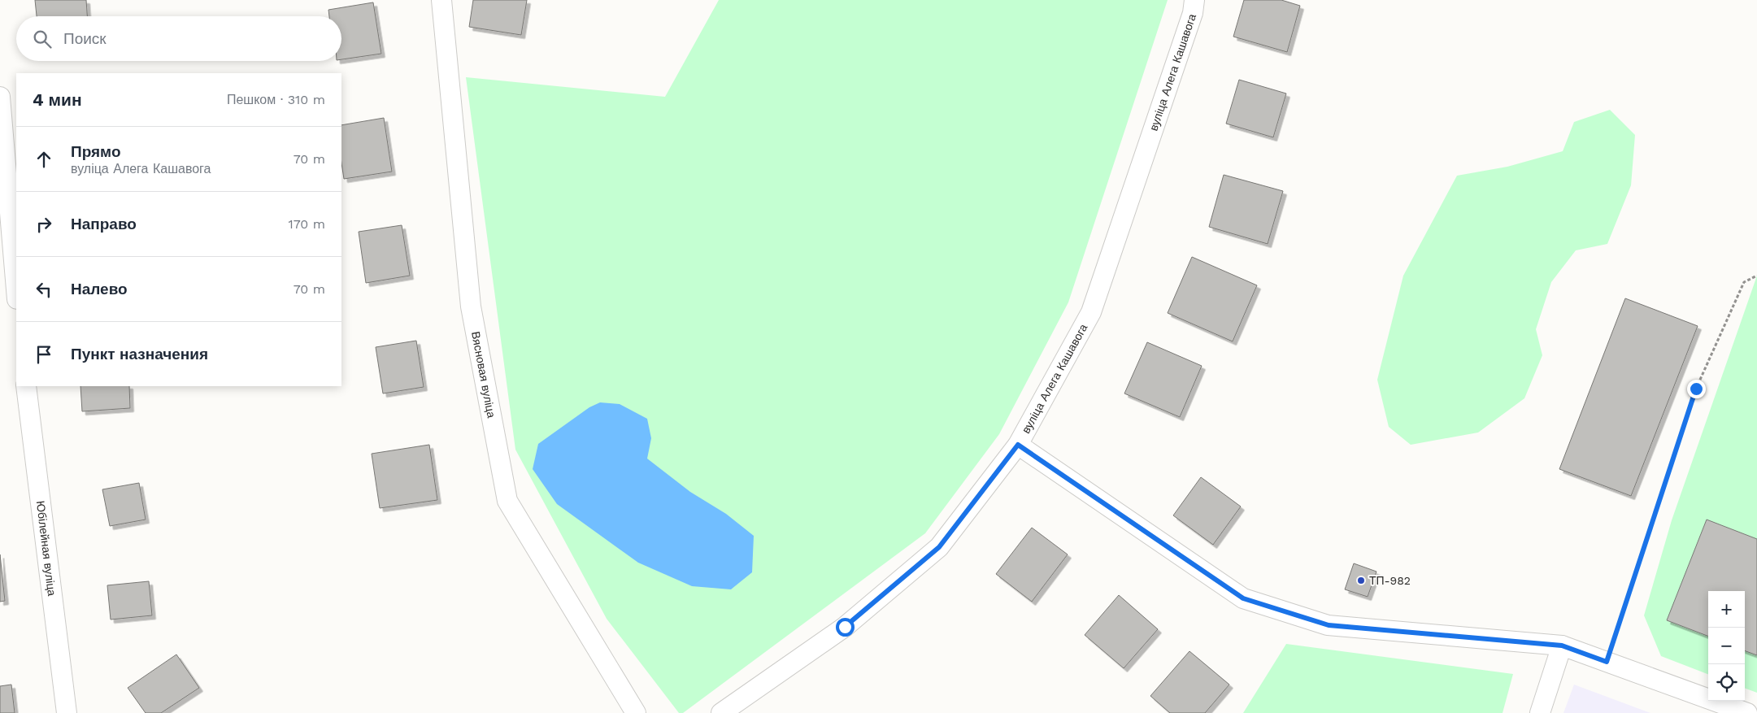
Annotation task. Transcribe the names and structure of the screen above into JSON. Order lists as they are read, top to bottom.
{
  "streets": {
    "street": ["вуліца Алега Кашавога", "Вясновая вуліца", "Юбілейная вуліца"]
  },
  "places": ["ТП-982"],
  "page": {
    "search": "Поиск",
    "heading": ["4 мин", "Пешком · 310 m"],
    "list": [
      ["Прямо", "вуліца Алега Кашавога", "70 m"],
      ["Направо", "170 m"],
      ["Налево", "70 m"],
      "Пункт назначения"
    ],
    "map_buttons": ["+", "−"]
  }
}
